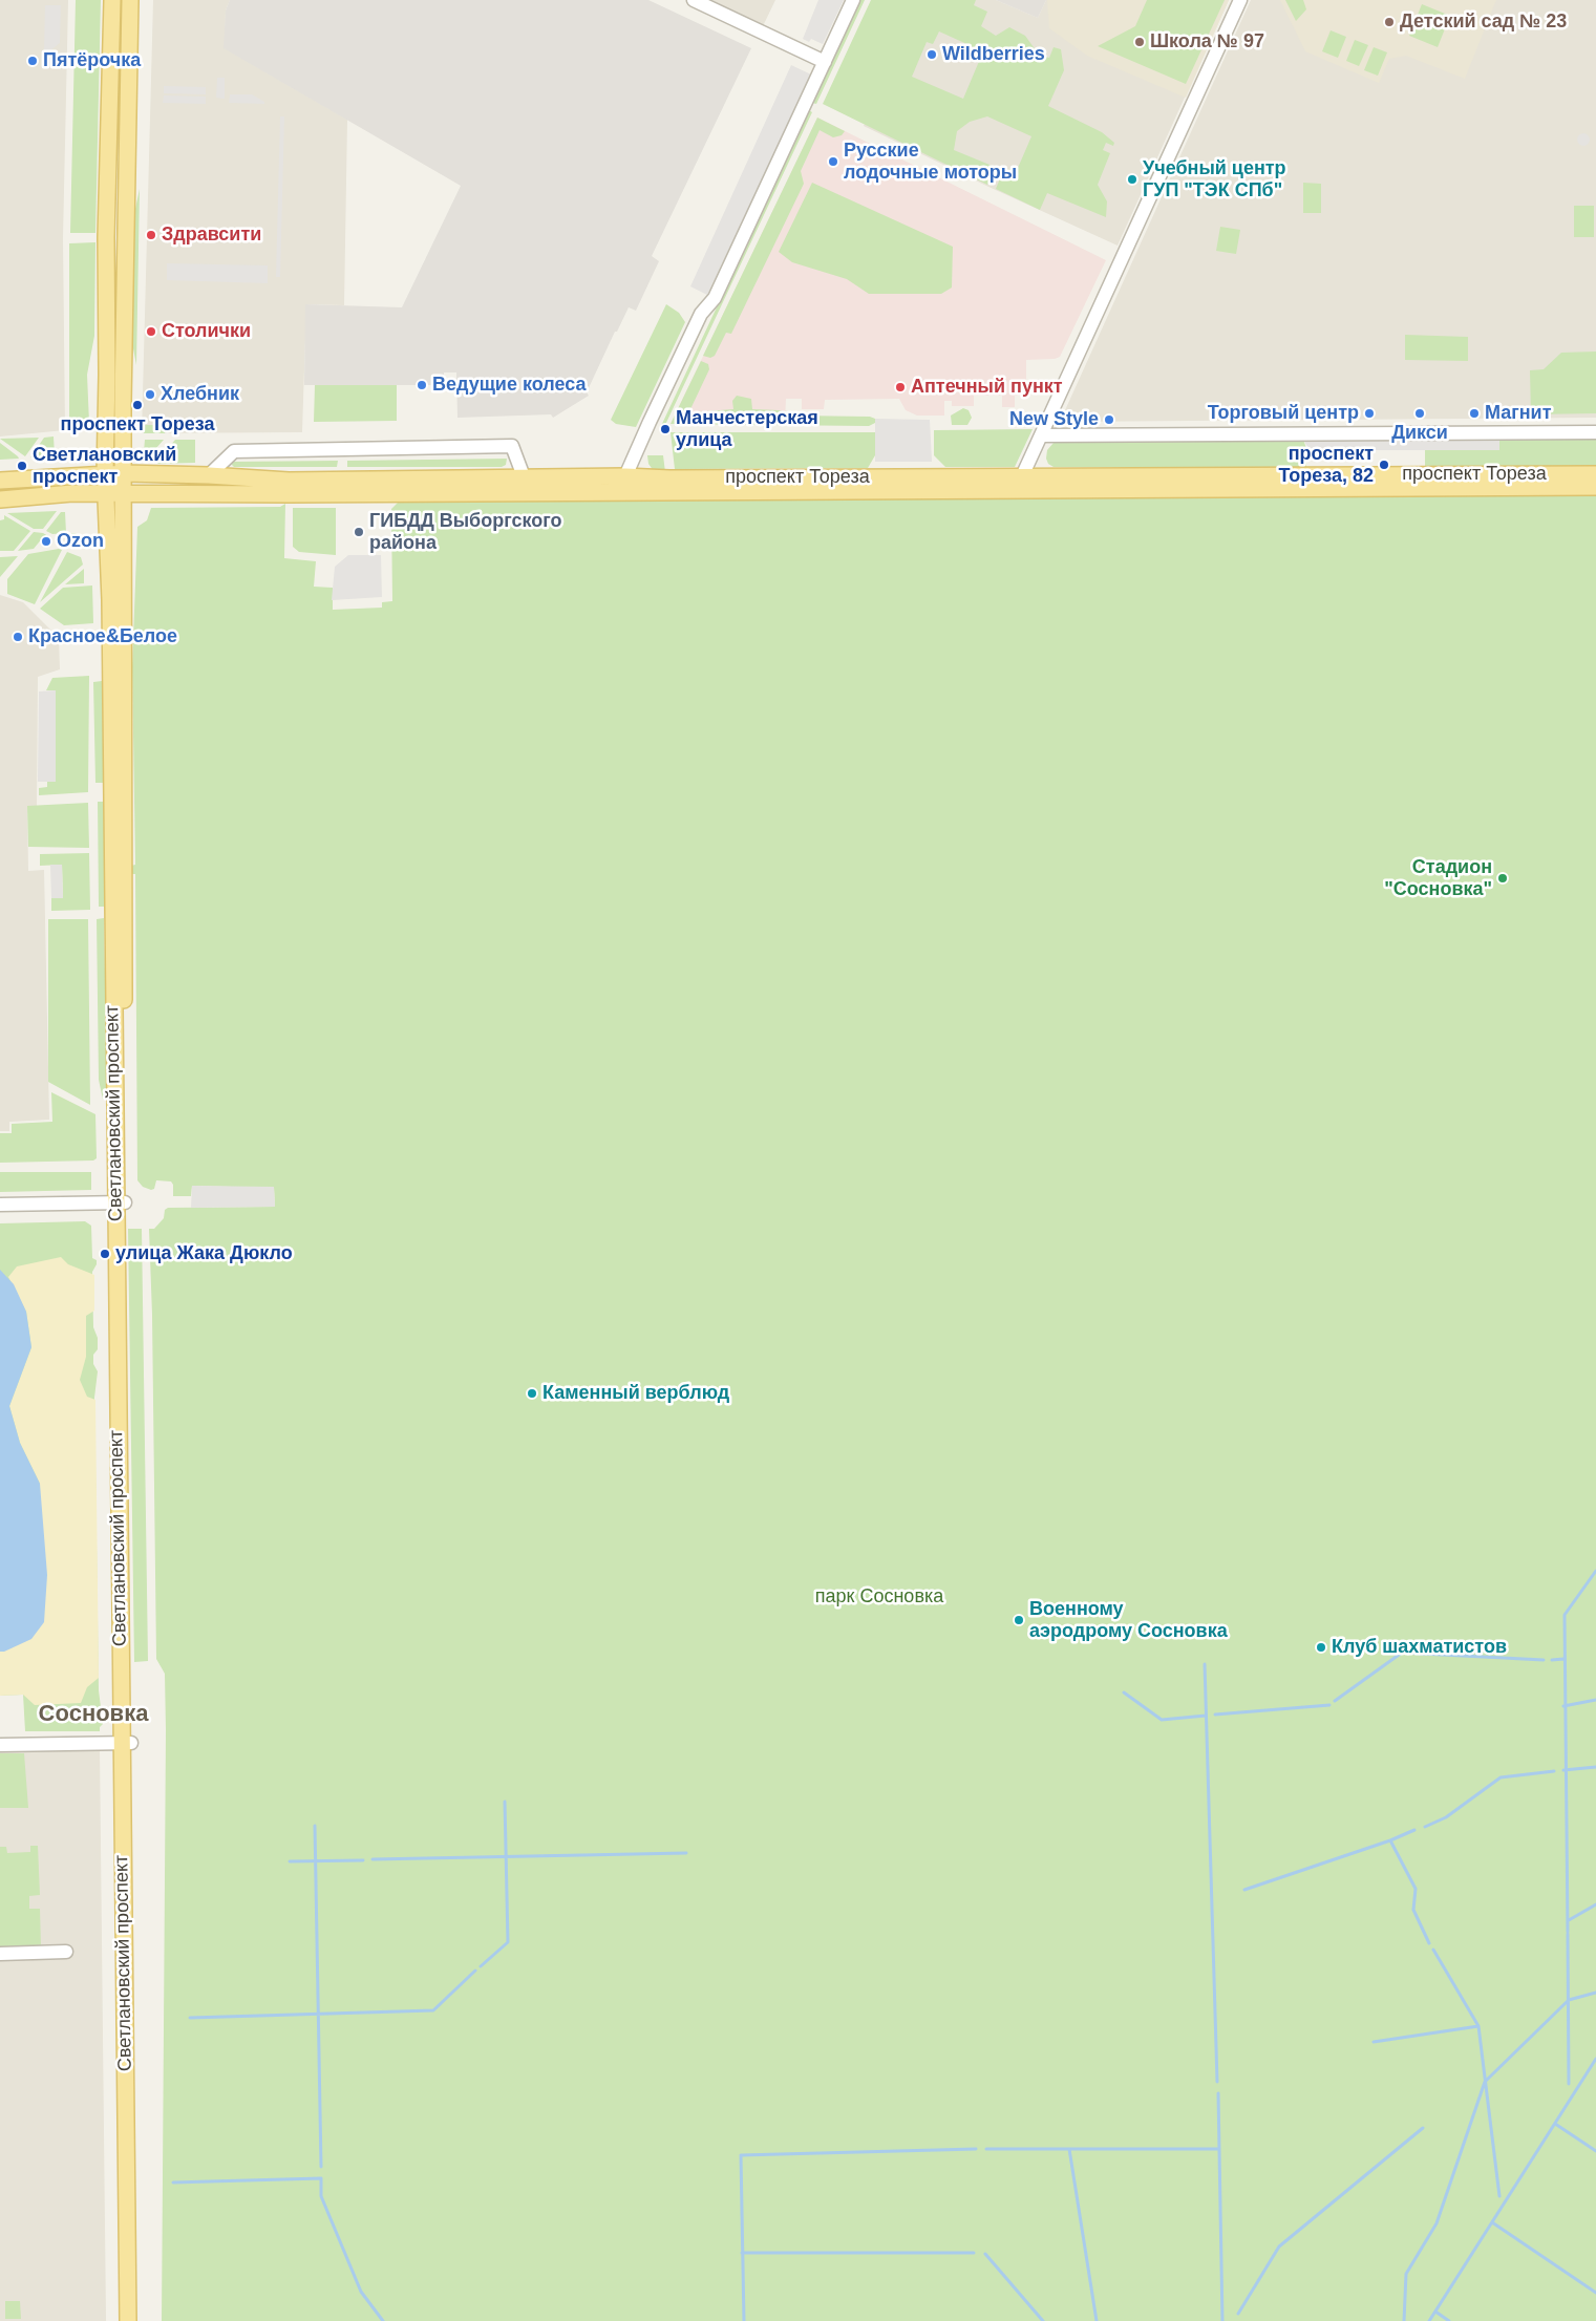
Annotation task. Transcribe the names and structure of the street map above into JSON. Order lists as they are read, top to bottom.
{
  "streets": {
    "main road": ["проспект Тореза", "Светлановский проспект"]
  },
  "crossings": [
    ["проспект Тореза", "Светлановский проспект"]
  ],
  "districts": ["Сосновка"],
  "parks": ["парк Сосновка"],
  "places": [
    "Детский сад № 23",
    "Школа № 97",
    "Wildberries",
    "Пятёрочка",
    "Русские лодочные моторы",
    "Учебный центр ГУП \"ТЭК СПб\"",
    "Здравсити",
    "Столички",
    "Ведущие колеса",
    "Аптечный пункт",
    "Хлебник",
    "проспект Тореза",
    "Торговый центр",
    "Дикси",
    "Магнит",
    "New Style",
    "Манчестерская улица",
    "проспект Тореза, 82",
    "Светлановский проспект",
    "ГИБДД Выборгского района",
    "Ozon",
    "Красное&Белое",
    "Стадион \"Сосновка\"",
    "улица Жака Дюкло",
    "Каменный верблюд",
    "Военному аэродрому Сосновка",
    "Клуб шахматистов"
  ]
}
